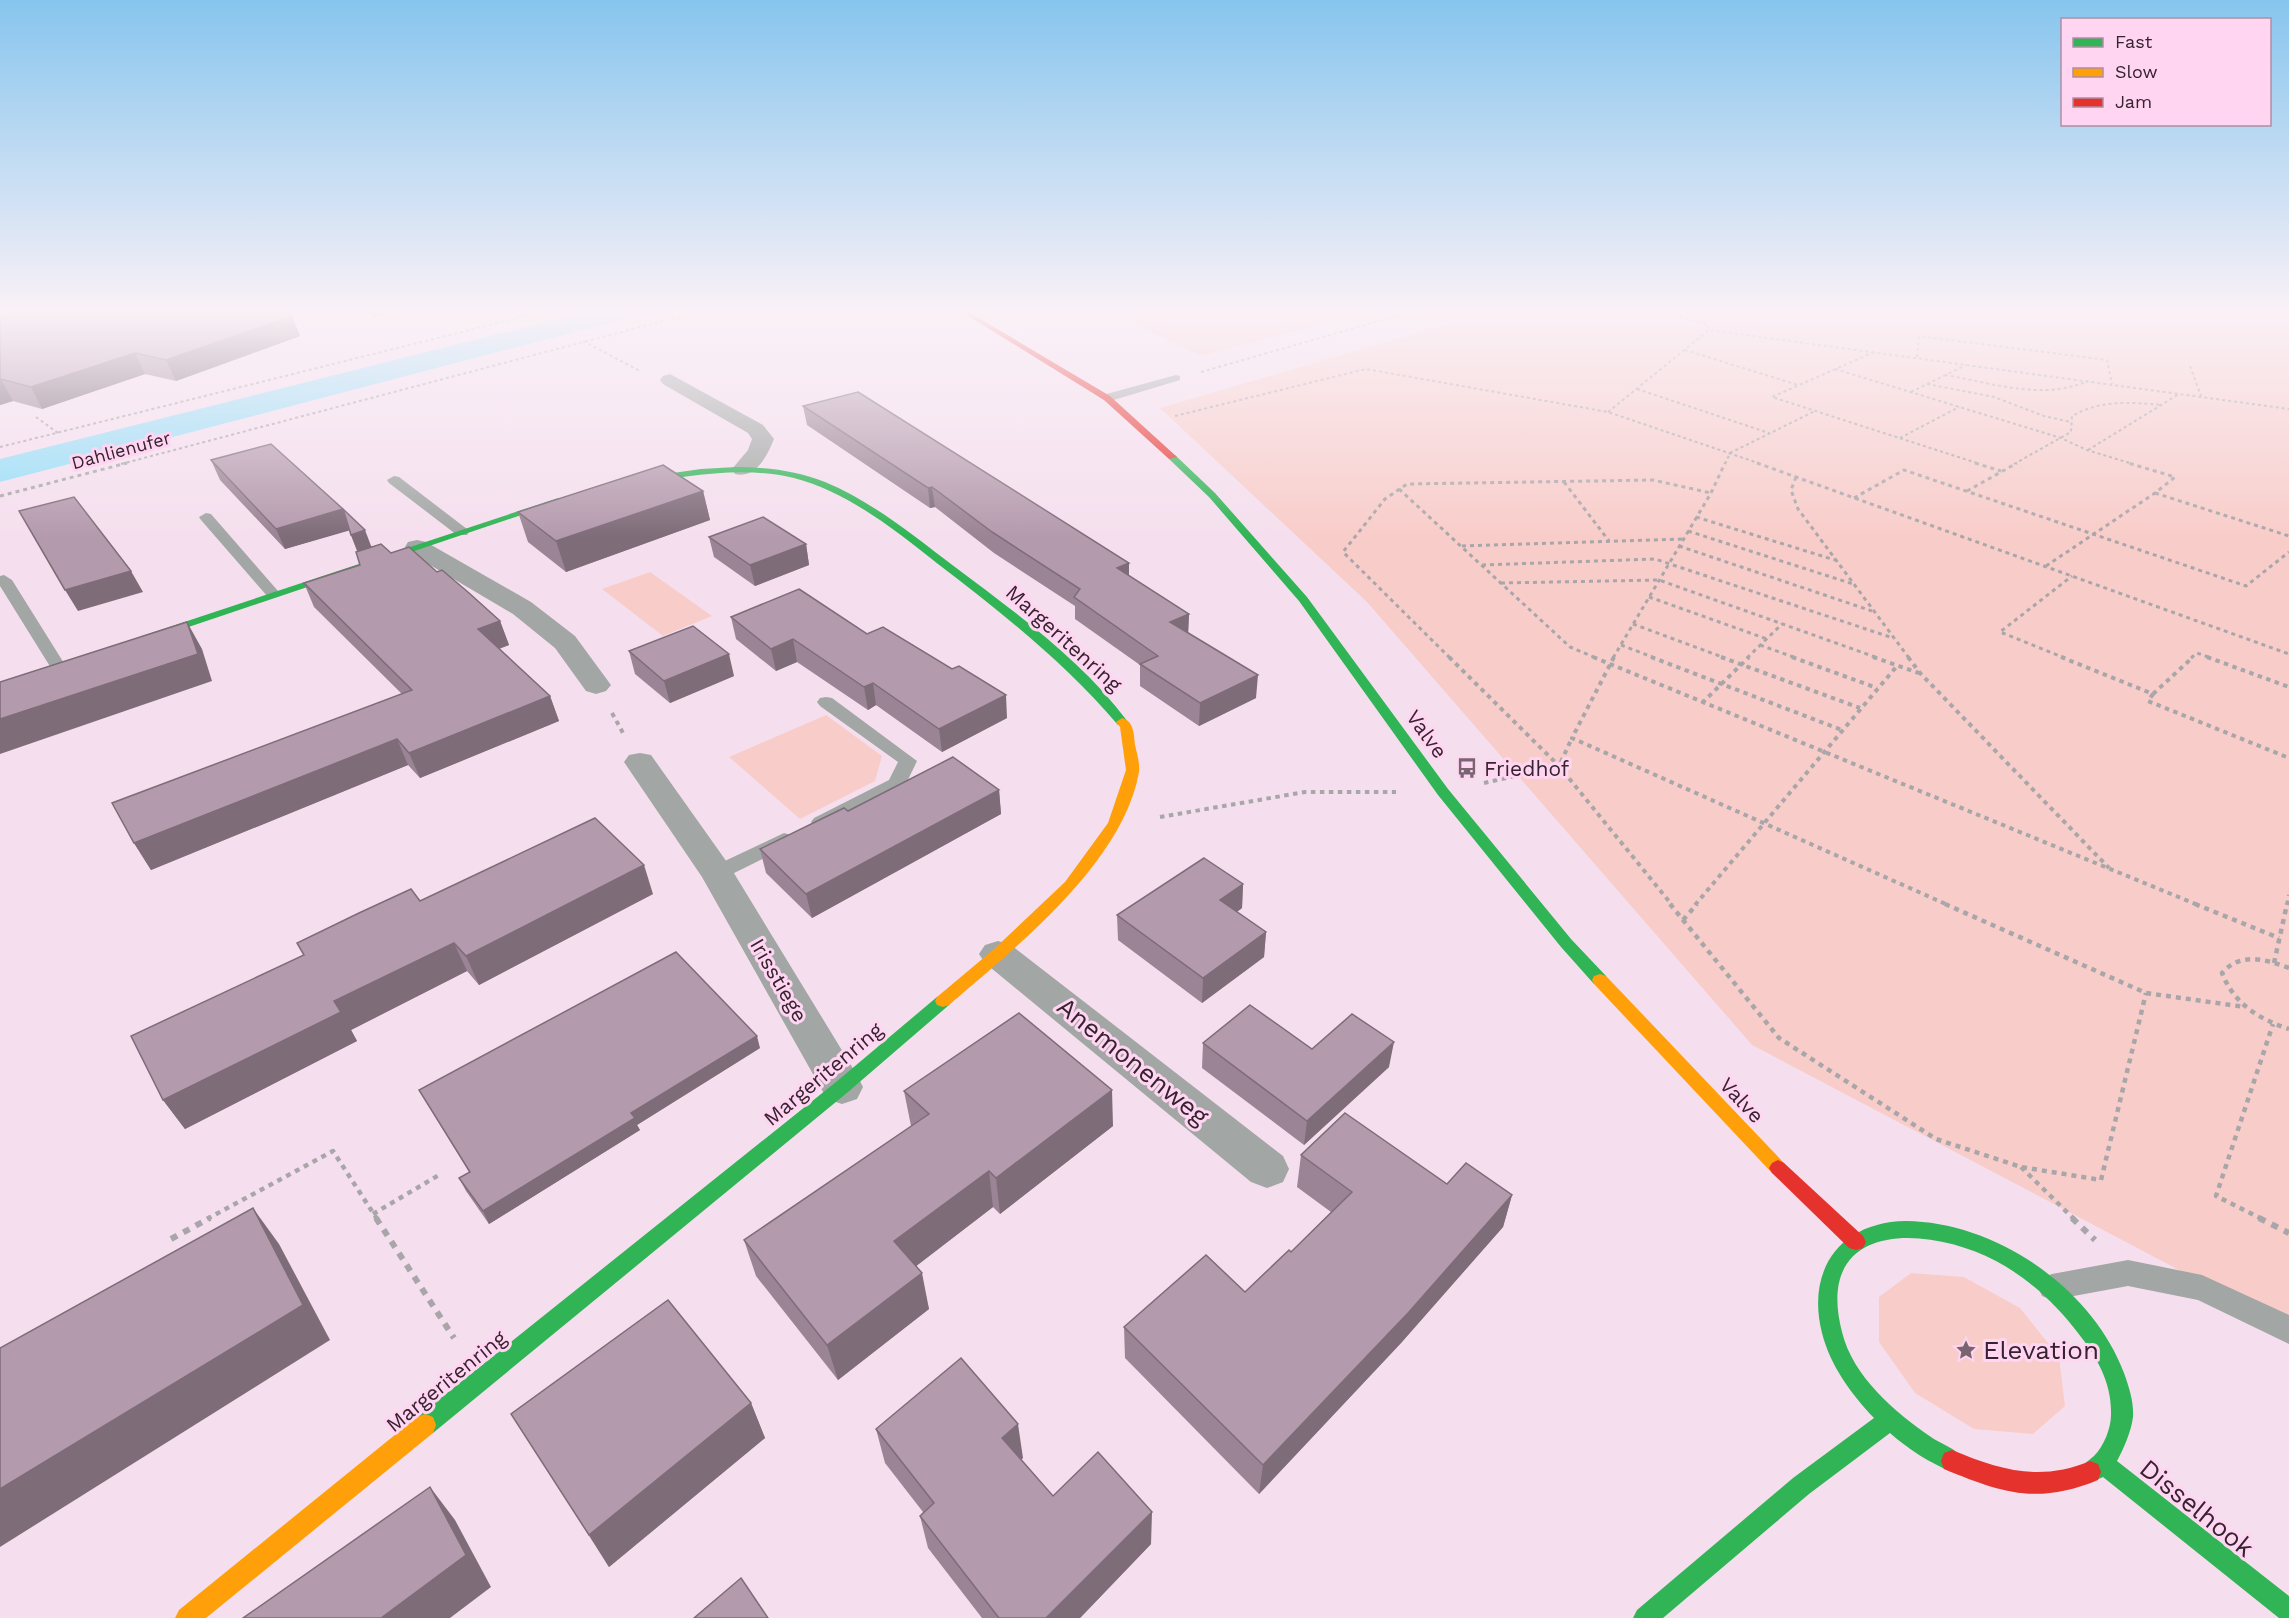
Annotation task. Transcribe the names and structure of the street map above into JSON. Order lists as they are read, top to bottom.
{
  "streets": {
    "main road": ["Margeritenring", "Valve", "Disselhook"],
    "street": ["Irisstiege", "Anemonenweg"],
    "path": ["Dahlienufer"]
  },
  "crossings": [
    ["Margeritenring", "Irisstiege"],
    ["Margeritenring", "Anemonenweg"]
  ],
  "places": {
    "bus stop": ["Friedhof"],
    "place": ["Elevation"]
  },
  "legend": ["Fast", "Slow", "Jam"]
}
